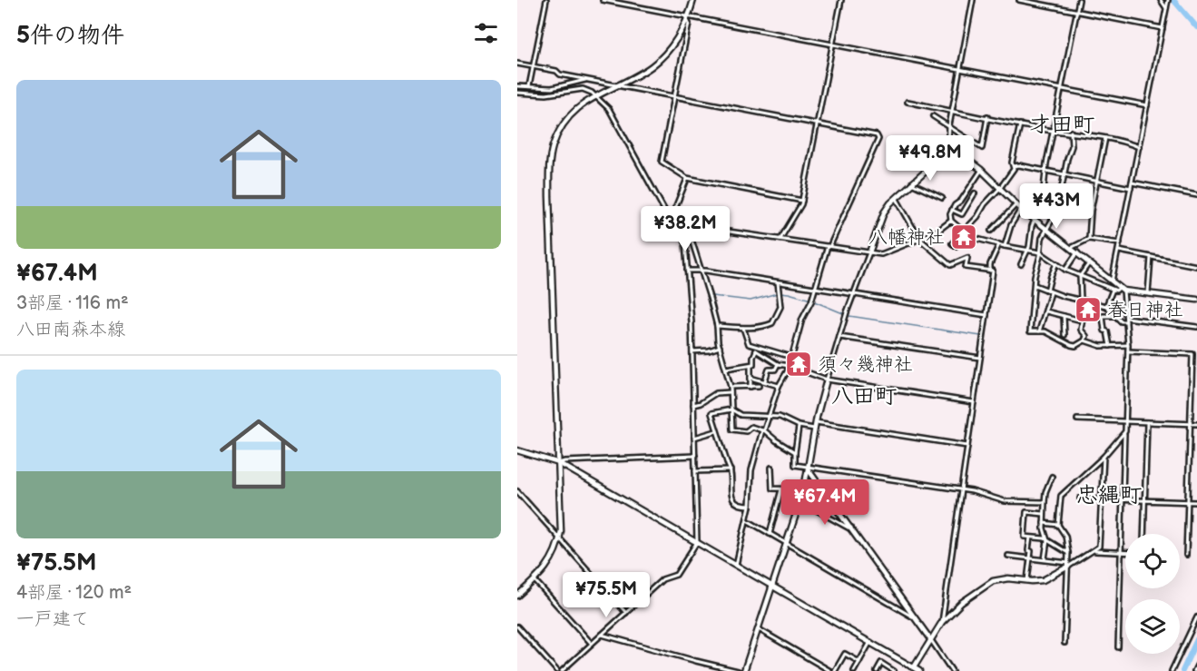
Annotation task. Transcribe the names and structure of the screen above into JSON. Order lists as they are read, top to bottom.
{
  "districts": ["才田町", "八田町", "忠縄町"],
  "places": {
    "temple": ["八幡神社", "春日神社", "須々幾神社"]
  },
  "page": {
    "heading": "5件の物件",
    "list": [
      {
        "name": "¥67.4M",
        "note": "3部屋 · 116 m² · 八田南森本線"
      },
      {
        "name": "¥75.5M",
        "note": "4部屋 · 120 m² · 一戸建て"
      }
    ],
    "price": [
      "¥49.8M",
      "¥43M",
      "¥38.2M",
      "¥67.4M",
      "¥75.5M"
    ]
  }
}
